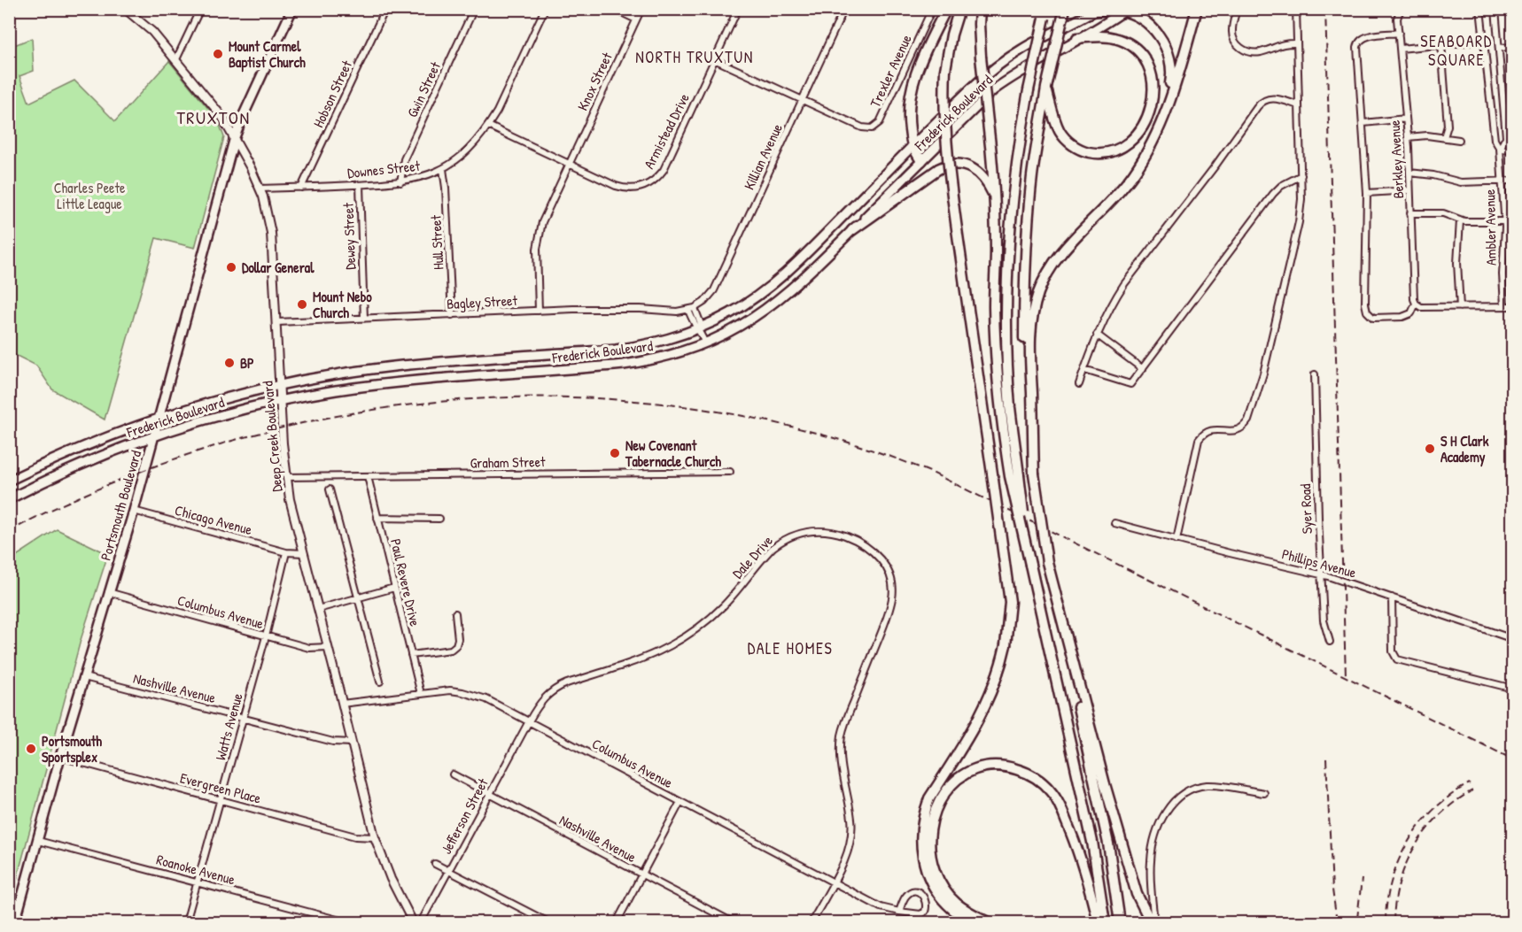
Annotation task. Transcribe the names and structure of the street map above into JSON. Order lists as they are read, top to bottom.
{
  "streets": {
    "main road": ["Frederick Boulevard", "Portsmouth Boulevard"],
    "street": [
      "Trexler Avenue",
      "Knox Street",
      "Gwin Street",
      "Hobson Street",
      "Armistead Drive",
      "Killian Avenue",
      "Berkley Avenue",
      "Downes Street",
      "Ambler Avenue",
      "Dewey Street",
      "Hull Street",
      "Bagley Street",
      "Deep Creek Boulevard",
      "Graham Street",
      "Syer Road",
      "Chicago Avenue",
      "Dale Drive",
      "Phillips Avenue",
      "Paul Revere Drive",
      "Columbus Avenue",
      "Nashville Avenue",
      "Watts Avenue",
      "Evergreen Place",
      "Jefferson Street",
      "Roanoke Avenue"
    ]
  },
  "crossings": [
    ["Trexler Avenue", "Killian Avenue"],
    ["Knox Street", "Armistead Drive"],
    ["Gwin Street", "Downes Street"],
    ["Hobson Street", "Downes Street"],
    ["Frederick Boulevard", "Deep Creek Boulevard"],
    ["Frederick Boulevard", "Portsmouth Boulevard"],
    ["Armistead Drive", "Downes Street"],
    ["Killian Avenue", "Bagley Street"],
    ["Downes Street", "Dewey Street"],
    ["Downes Street", "Hull Street"],
    ["Downes Street", "Deep Creek Boulevard"],
    ["Dewey Street", "Bagley Street"],
    ["Hull Street", "Bagley Street"],
    ["Bagley Street", "Deep Creek Boulevard"],
    ["Deep Creek Boulevard", "Graham Street"],
    ["Deep Creek Boulevard", "Portsmouth Boulevard"],
    ["Deep Creek Boulevard", "Columbus Avenue"],
    ["Deep Creek Boulevard", "Nashville Avenue"],
    ["Deep Creek Boulevard", "Evergreen Place"],
    ["Graham Street", "Paul Revere Drive"],
    ["Portsmouth Boulevard", "Chicago Avenue"],
    ["Portsmouth Boulevard", "Columbus Avenue"],
    ["Portsmouth Boulevard", "Nashville Avenue"],
    ["Portsmouth Boulevard", "Evergreen Place"],
    ["Portsmouth Boulevard", "Roanoke Avenue"],
    ["Syer Road", "Phillips Avenue"],
    ["Chicago Avenue", "Watts Avenue"],
    ["Dale Drive", "Columbus Avenue"],
    ["Dale Drive", "Jefferson Street"],
    ["Paul Revere Drive", "Columbus Avenue"],
    ["Columbus Avenue", "Watts Avenue"],
    ["Columbus Avenue", "Jefferson Street"],
    ["Nashville Avenue", "Watts Avenue"],
    ["Nashville Avenue", "Jefferson Street"],
    ["Watts Avenue", "Evergreen Place"],
    ["Watts Avenue", "Roanoke Avenue"]
  ],
  "districts": [
    "SEABOARD SQUARE",
    "NORTH TRUXTUN",
    "TRUXTON",
    "DALE HOMES"
  ],
  "parks": ["Charles Peete Little League"],
  "places": [
    "Mount Carmel Baptist Church",
    "Dollar General",
    "Mount Nebo Church",
    "BP",
    "S H Clark Academy",
    "New Covenant Tabernacle Church",
    "Portsmouth Sportsplex"
  ]
}
